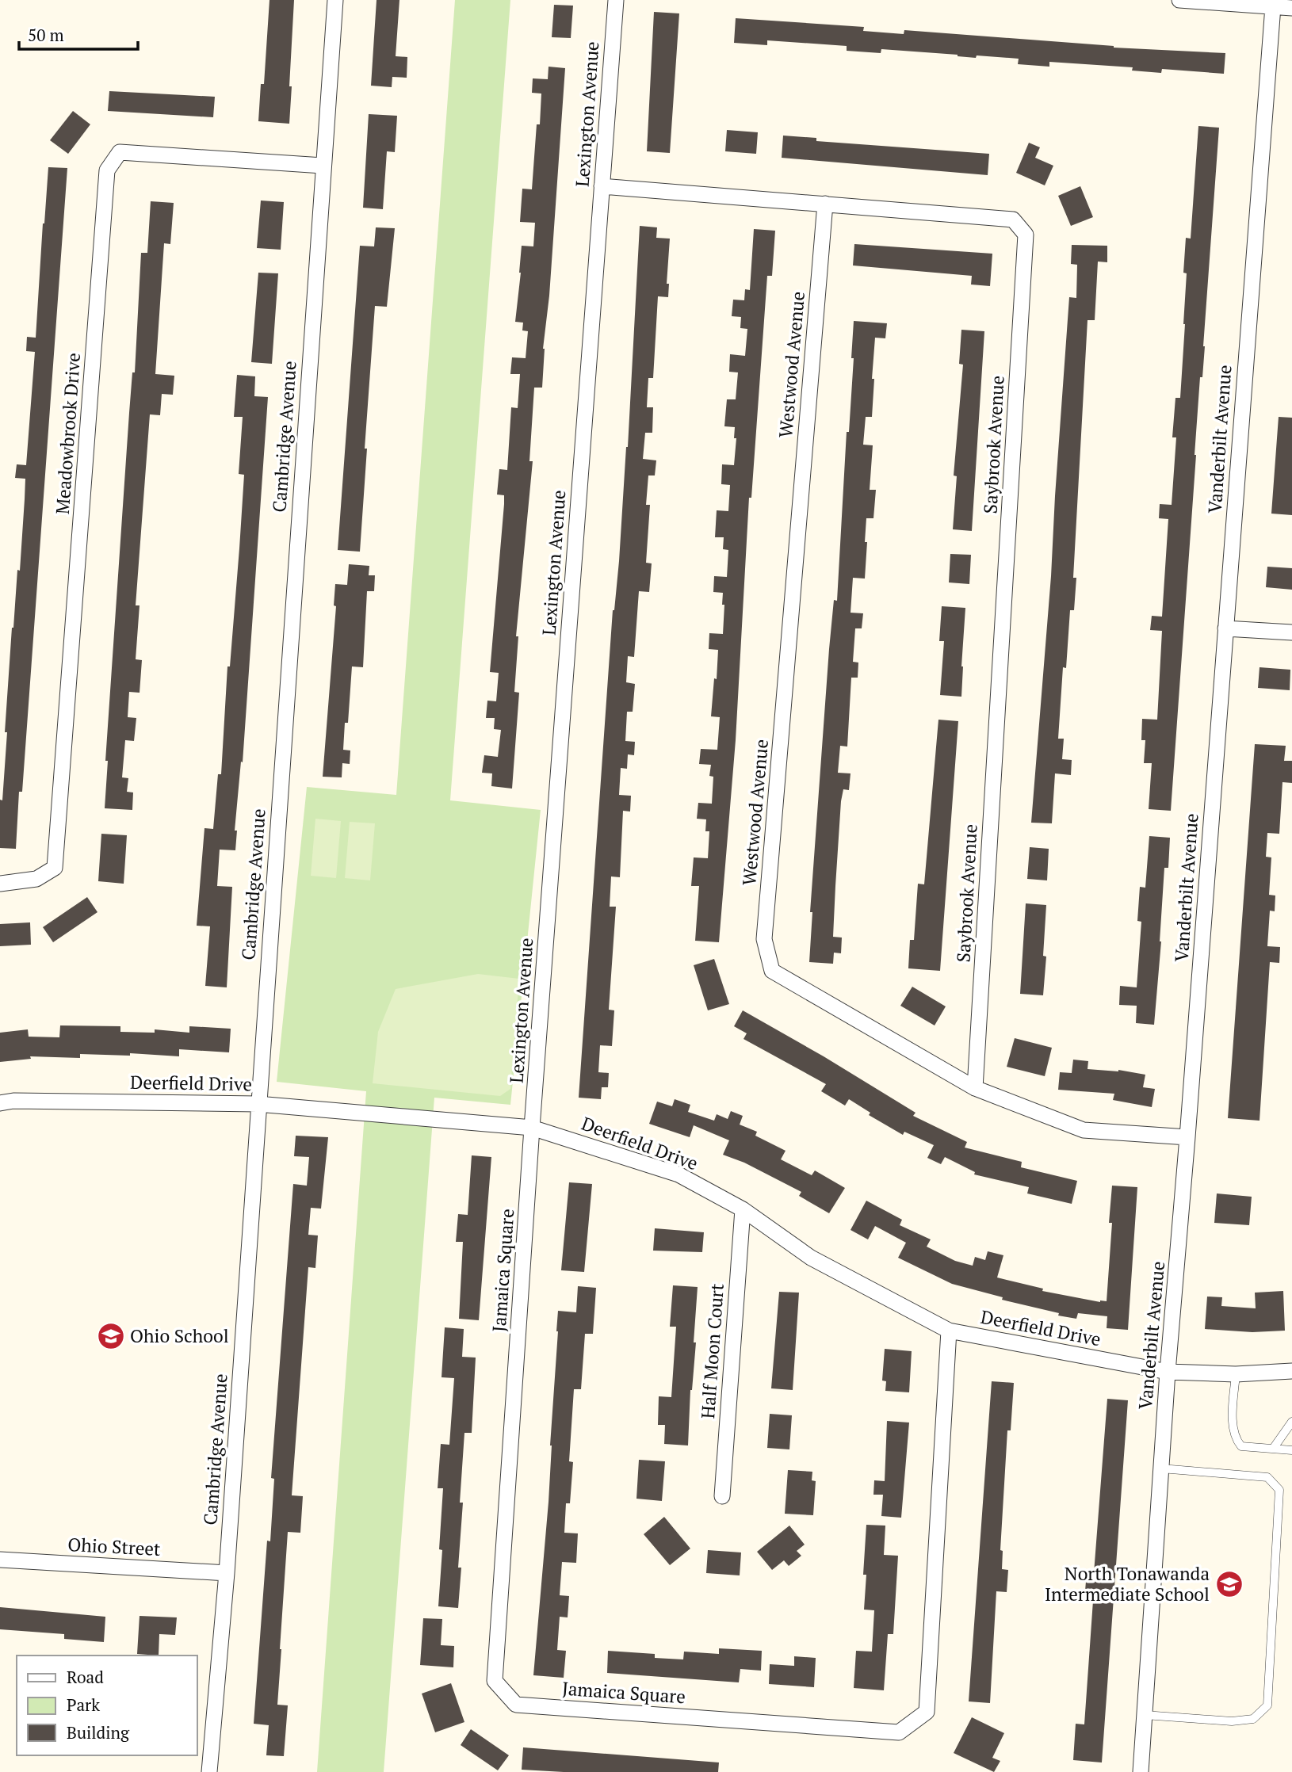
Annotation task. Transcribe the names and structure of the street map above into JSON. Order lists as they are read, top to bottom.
{
  "streets": {
    "street": [
      "Lexington Avenue",
      "Westwood Avenue",
      "Meadowbrook Drive",
      "Cambridge Avenue",
      "Vanderbilt Avenue",
      "Saybrook Avenue",
      "Deerfield Drive",
      "Jamaica Square",
      "Half Moon Court",
      "Ohio Street"
    ]
  },
  "crossings": [
    ["Lexington Avenue", "Saybrook Avenue"],
    ["Lexington Avenue", "Deerfield Drive"],
    ["Lexington Avenue", "Jamaica Square"],
    ["Westwood Avenue", "Vanderbilt Avenue"],
    ["Westwood Avenue", "Saybrook Avenue"],
    ["Meadowbrook Drive", "Cambridge Avenue"],
    ["Cambridge Avenue", "Deerfield Drive"],
    ["Cambridge Avenue", "Ohio Street"],
    ["Vanderbilt Avenue", "Deerfield Drive"],
    ["Deerfield Drive", "Jamaica Square"],
    ["Deerfield Drive", "Half Moon Court"]
  ],
  "places": {
    "school or university": ["Ohio School", "North Tonawanda Intermediate School"]
  },
  "legend": ["Road", "Park", "Building"],
  "scale_bar": "50 m"
}
